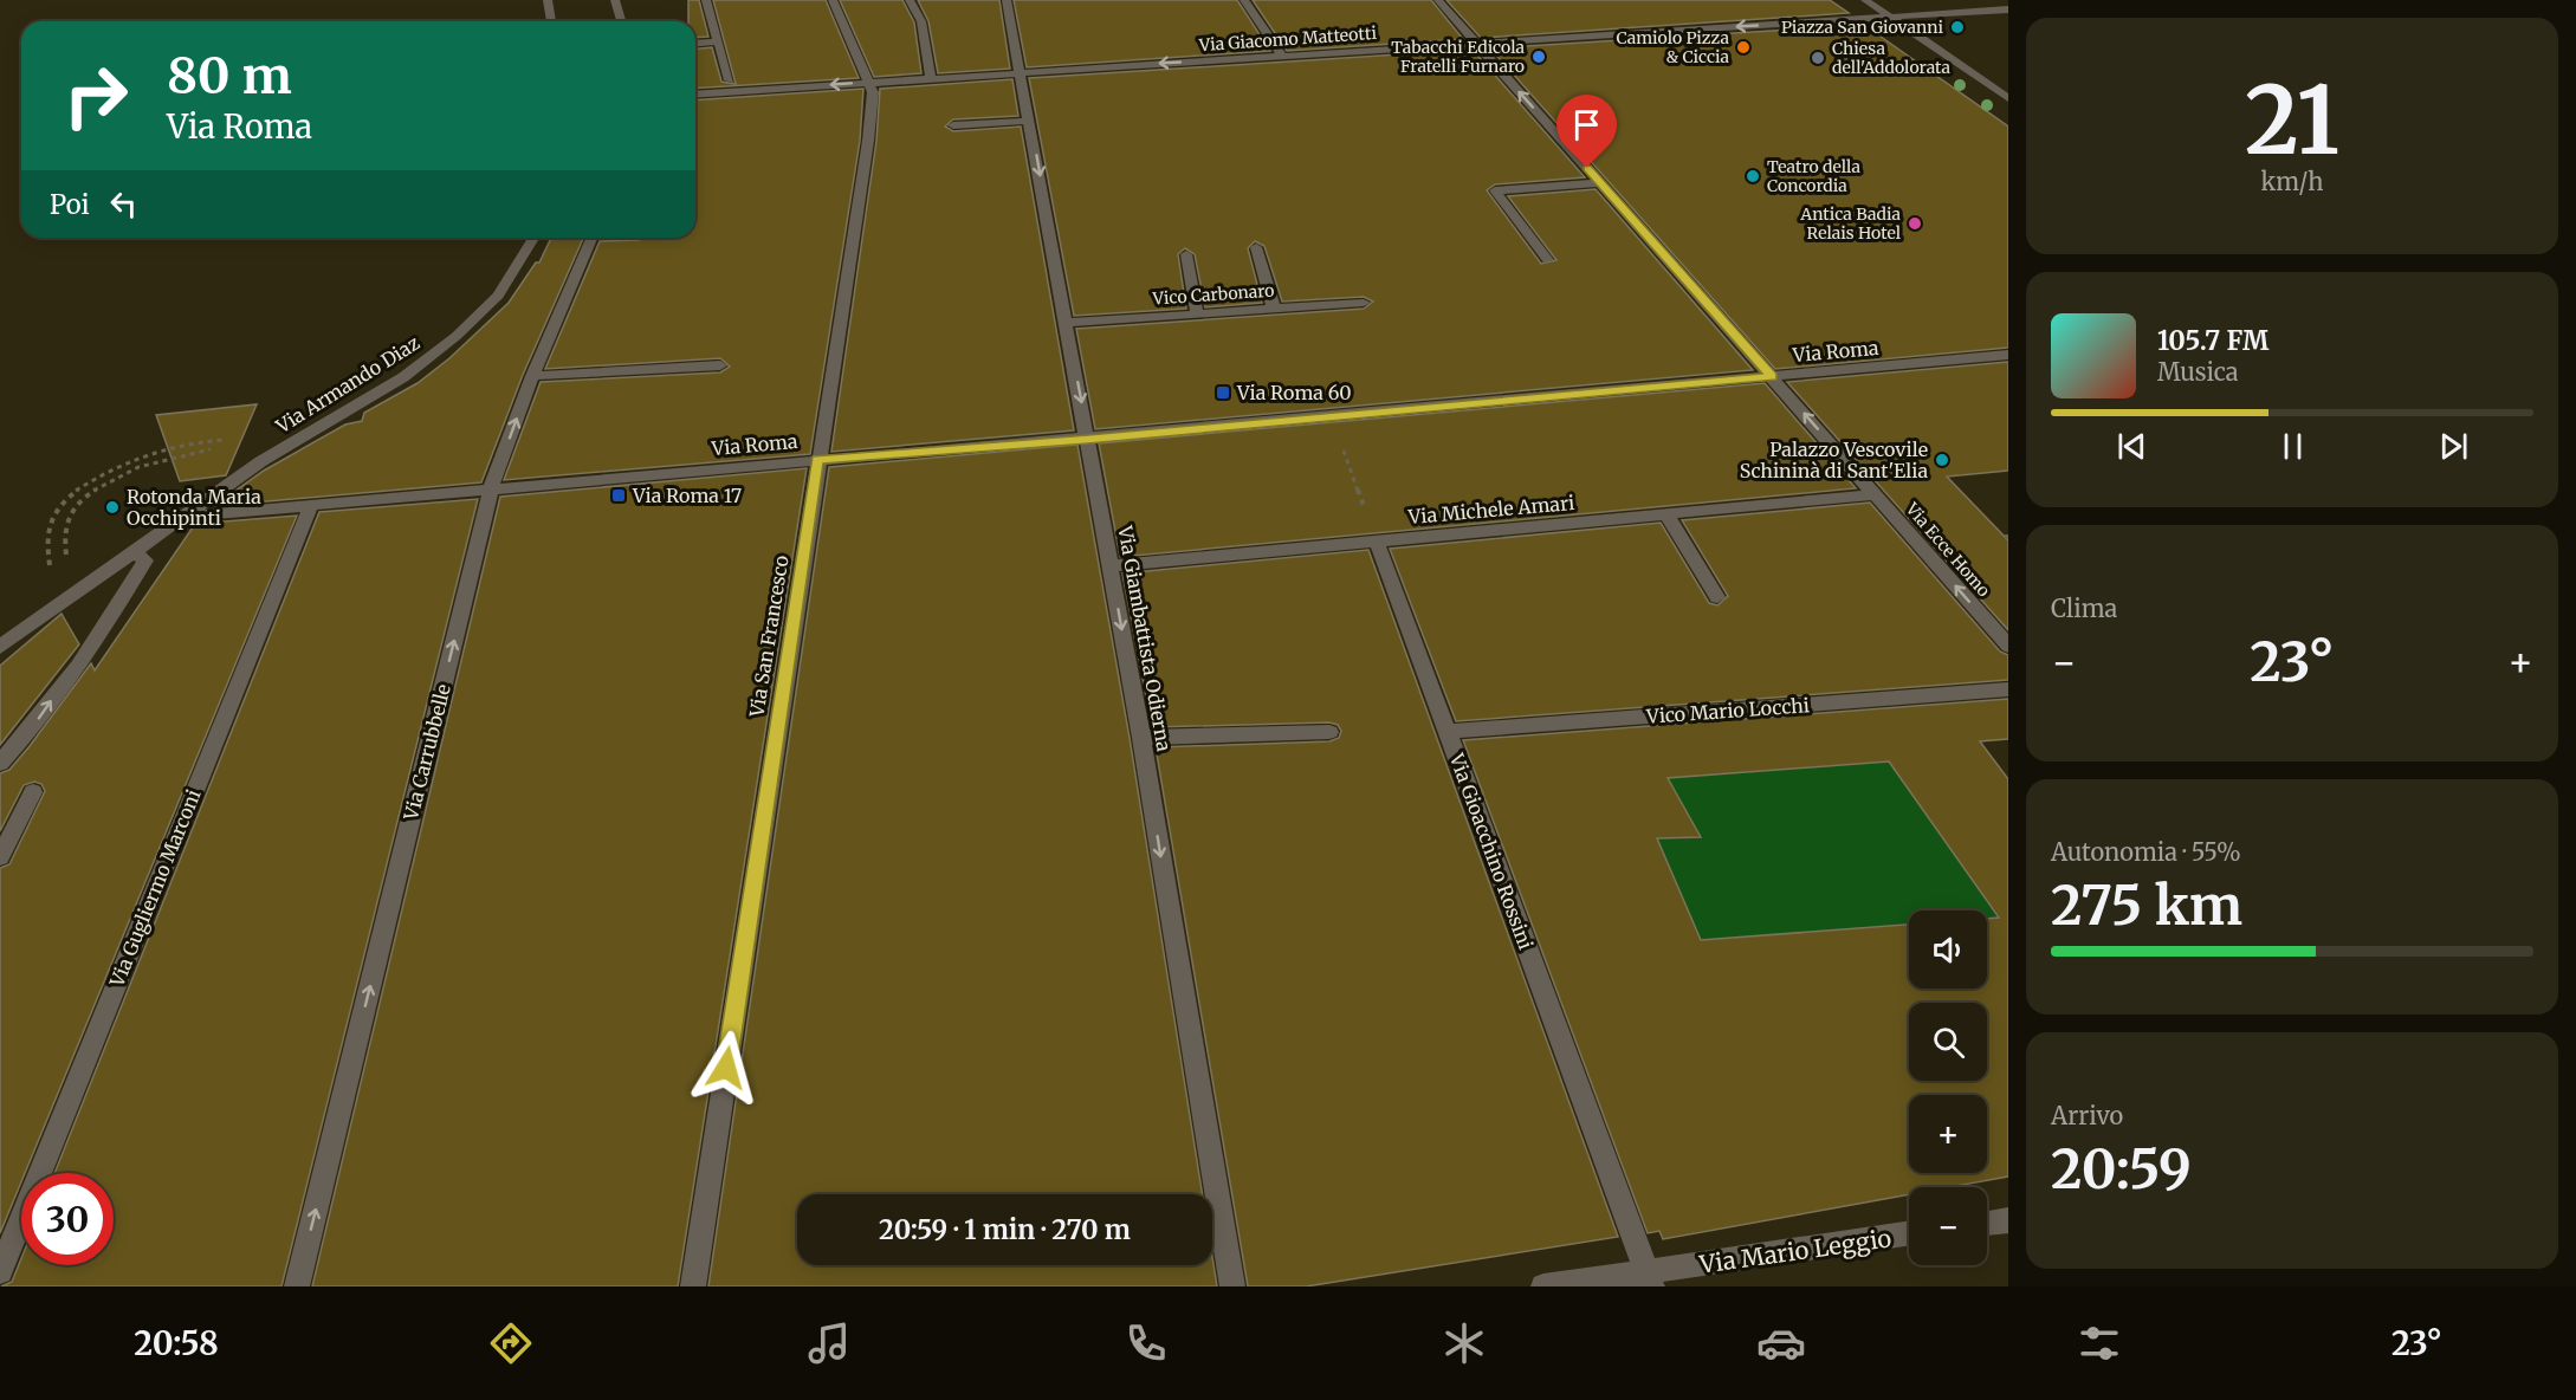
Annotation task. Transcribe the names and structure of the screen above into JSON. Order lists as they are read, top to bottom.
{
  "streets": {
    "street": [
      "Via Giacomo Matteotti",
      "Vico Carbonaro",
      "Via Roma",
      "Via Armando Diaz",
      "Via Michele Amari",
      "Via Ecce Homo",
      "Via San Francesco",
      "Via Giambattista Odierna",
      "Vico Mario Locchi",
      "Via Carrubbelle",
      "Via Gioacchino Rossini",
      "Via Gugliermo Marconi",
      "Via Mario Leggio"
    ]
  },
  "crossings": [
    ["Via Giacomo Matteotti", "Via Ecce Homo"],
    ["Via Giacomo Matteotti", "Via San Francesco"],
    ["Via Giacomo Matteotti", "Via Giambattista Odierna"],
    ["Vico Carbonaro", "Via Giambattista Odierna"],
    ["Via Roma", "Via Armando Diaz"],
    ["Via Roma", "Via Ecce Homo"],
    ["Via Roma", "Via San Francesco"],
    ["Via Roma", "Via Giambattista Odierna"],
    ["Via Roma", "Via Carrubbelle"],
    ["Via Roma", "Via Gugliermo Marconi"],
    ["Via Michele Amari", "Via Ecce Homo"],
    ["Via Michele Amari", "Via Giambattista Odierna"],
    ["Via Michele Amari", "Via Gioacchino Rossini"],
    ["Vico Mario Locchi", "Via Gioacchino Rossini"],
    ["Via Gioacchino Rossini", "Via Mario Leggio"]
  ],
  "one_way": [
    "Via Giacomo Matteotti",
    "Via Ecce Homo",
    "Via Giambattista Odierna",
    "Via Carrubbelle"
  ],
  "places": {
    "other": [
      "Piazza San Giovanni",
      "Camiolo Pizza & Ciccia",
      "Tabacchi Edicola Fratelli Furnaro",
      "Chiesa dell'Addolorata",
      "Teatro della Concordia",
      "Antica Badia Relais Hotel",
      "Palazzo Vescovile Schininà di Sant'Elia",
      "Rotonda Maria Occhipinti"
    ],
    "transit": ["Via Roma 60", "Via Roma 17"]
  },
  "page": {
    "tile": [
      ["21", "km/h"],
      "Clima",
      ["Autonomia · 55%", "275 km"],
      ["Arrivo", "20:59"]
    ],
    "turn": ["80 m", "Via Roma"],
    "then": "Poi",
    "song": ["105.7 FM", "Musica"],
    "heat": ["−", "23°", "+"],
    "map_buttons": ["+", "−"],
    "limit": "30",
    "trip": "20:59 · 1 min · 270 m",
    "tabs": ["20:58", "23°"]
  }
}
